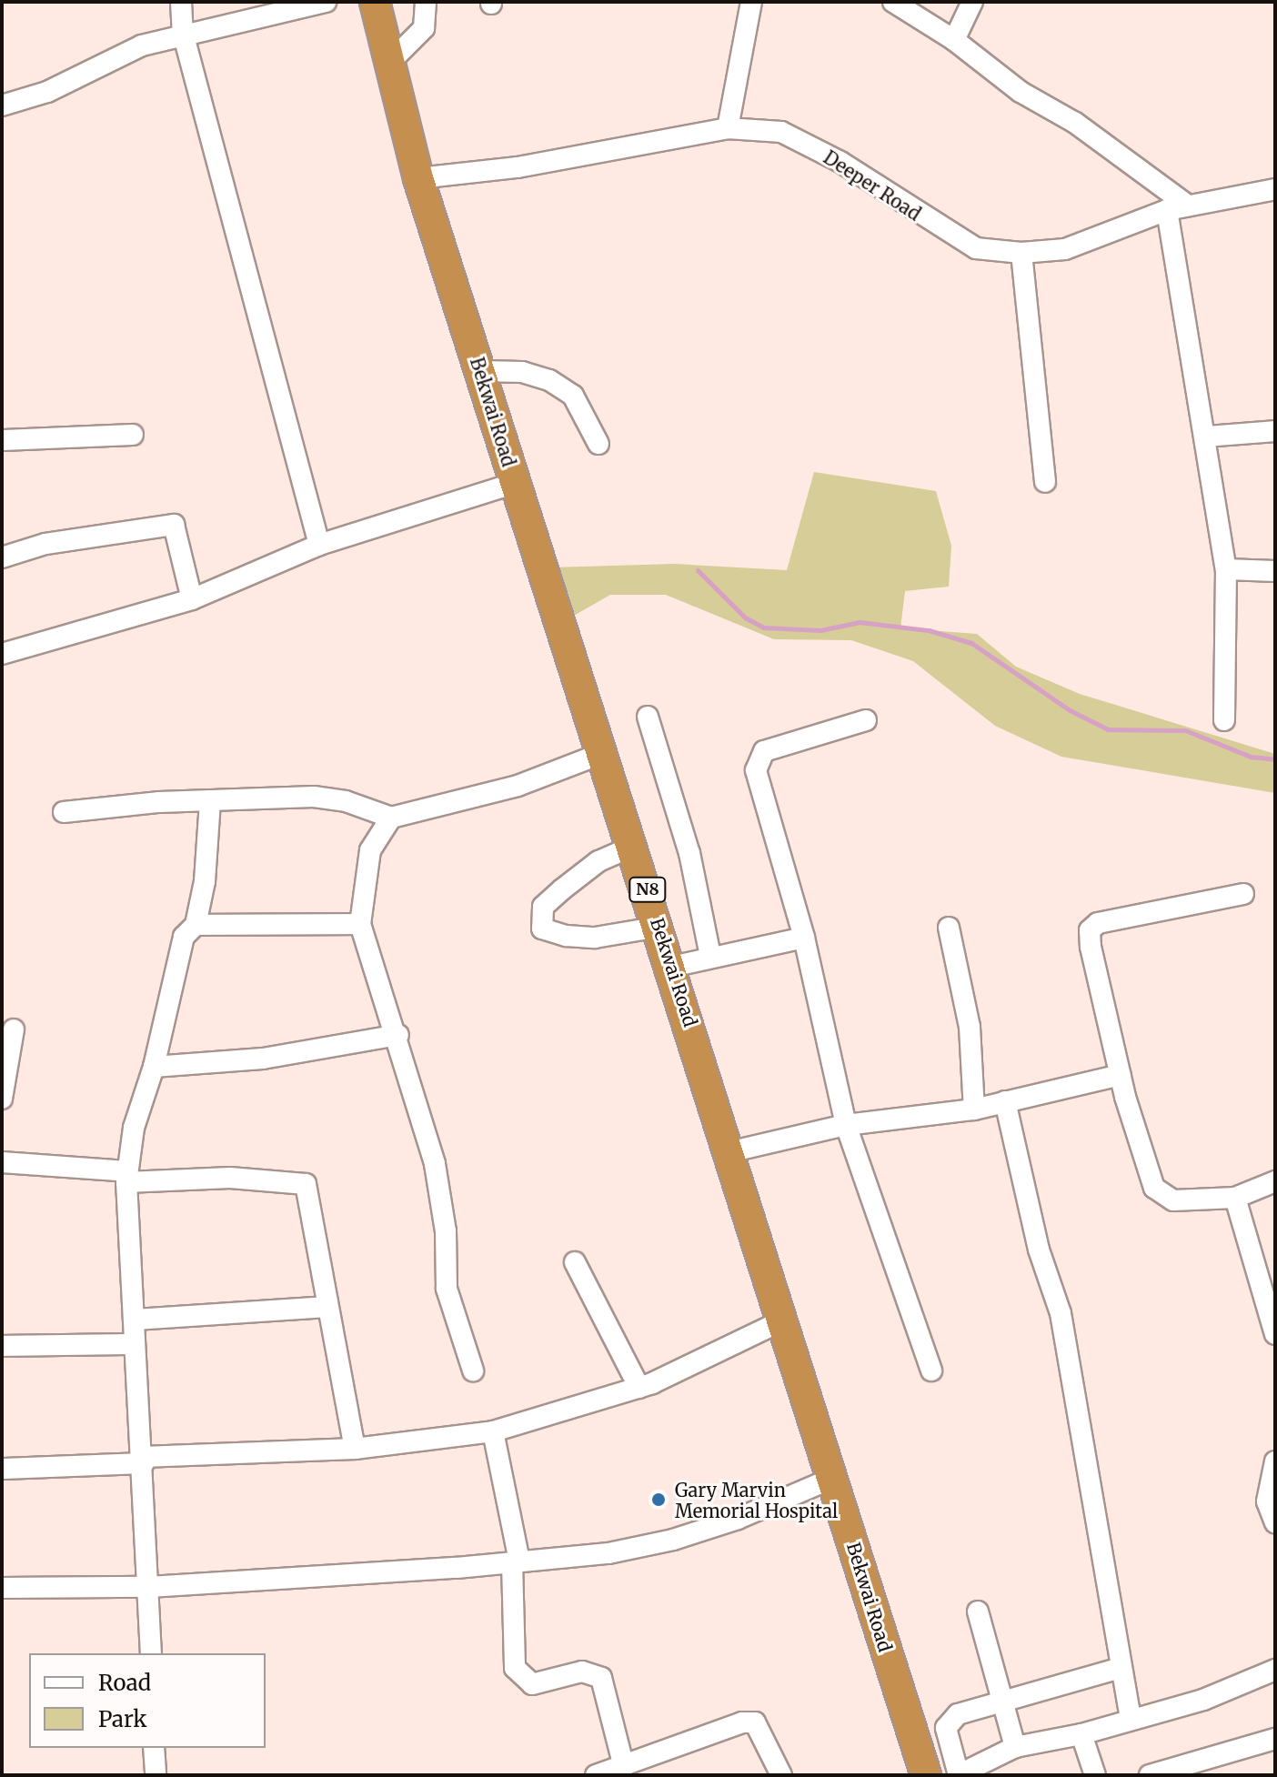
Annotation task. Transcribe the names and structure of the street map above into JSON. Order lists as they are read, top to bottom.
{
  "streets": {
    "highway": ["Bekwai Road", "N8"],
    "street": ["Deeper Road"]
  },
  "crossings": [
    ["Deeper Road", "Bekwai Road"]
  ],
  "places": ["Gary Marvin Memorial Hospital"],
  "legend": ["Road", "Park"]
}
